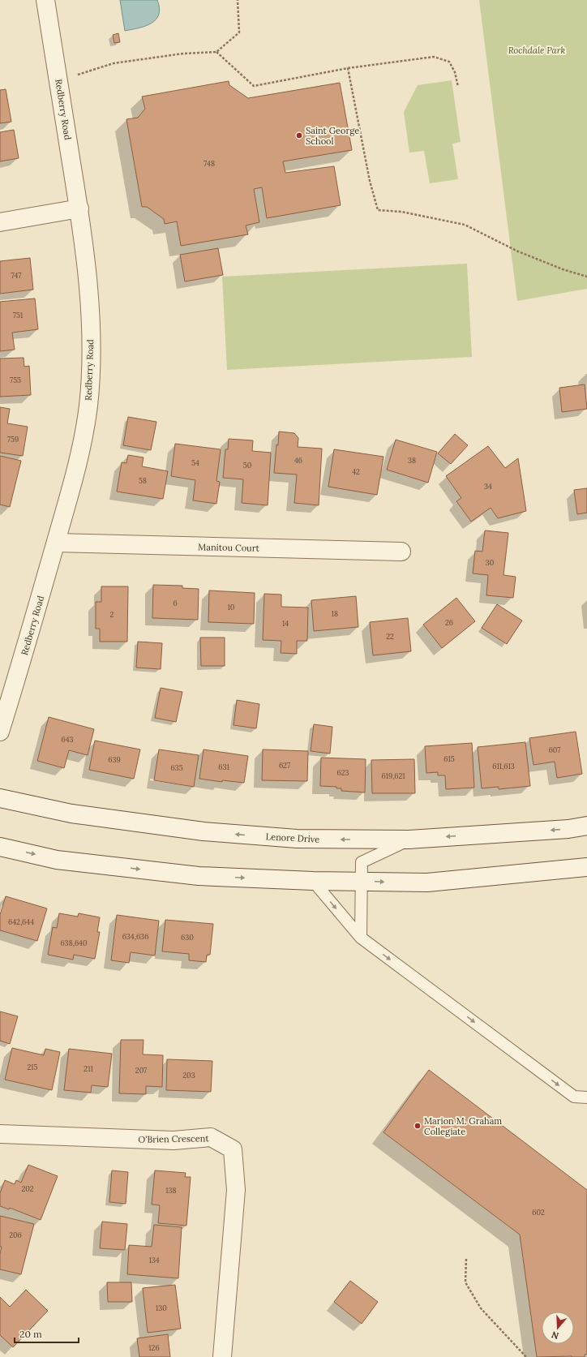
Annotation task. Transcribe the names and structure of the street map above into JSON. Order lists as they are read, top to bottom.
{
  "streets": {
    "street": [
      "Redberry Road",
      "Manitou Court",
      "Lenore Drive",
      "O'Brien Crescent"
    ]
  },
  "crossings": [
    ["Redberry Road", "Manitou Court"]
  ],
  "parks": ["Rochdale Park"],
  "places": ["Saint George School", "Marion M. Graham Collegiate"],
  "house_numbers": [
    "748",
    "747",
    "751",
    "755",
    "759",
    "46",
    "38",
    "54",
    "50",
    "42",
    "58",
    "34",
    "30",
    "6",
    "10",
    "18",
    "2",
    "26",
    "14",
    "22",
    "643",
    "607",
    "615",
    "639",
    "627",
    "611,613",
    "631",
    "635",
    "623",
    "619,621",
    "642,644",
    "634,636",
    "630",
    "638,640",
    "215",
    "211",
    "207",
    "203",
    "202",
    "138",
    "602",
    "206",
    "134",
    "130",
    "126"
  ],
  "scale_bar": "20 m",
  "north": "bottom"
}
